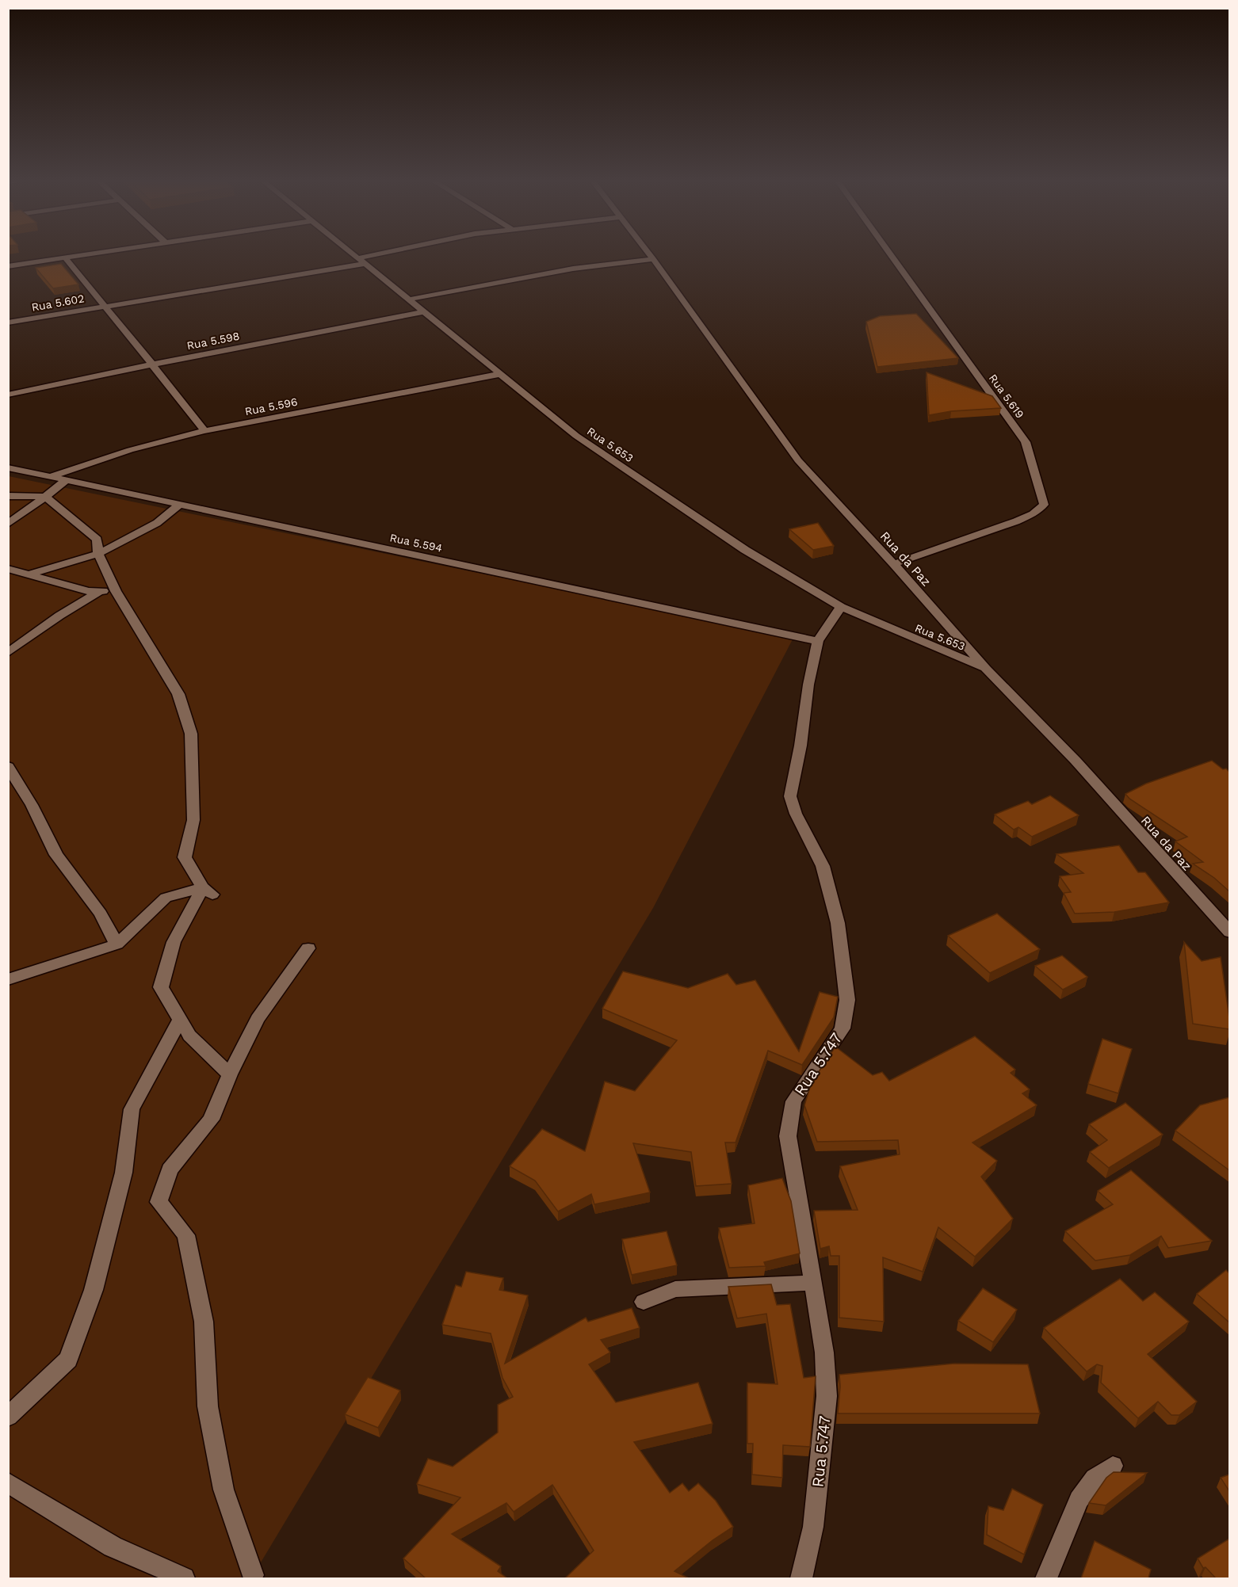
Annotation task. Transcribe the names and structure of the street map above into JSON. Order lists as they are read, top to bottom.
{
  "streets": {
    "street": [
      "Rua 5.602",
      "Rua 5.598",
      "Rua 5.619",
      "Rua 5.596",
      "Rua 5.653",
      "Rua 5.594",
      "Rua da Paz",
      "Rua 5.747"
    ]
  },
  "crossings": [
    ["Rua 5.602", "Rua 5.653"],
    ["Rua 5.598", "Rua 5.653"],
    ["Rua 5.619", "Rua da Paz"],
    ["Rua 5.596", "Rua 5.653"],
    ["Rua 5.596", "Rua 5.594"],
    ["Rua 5.653", "Rua da Paz"],
    ["Rua 5.594", "Rua 5.747"]
  ]
}
